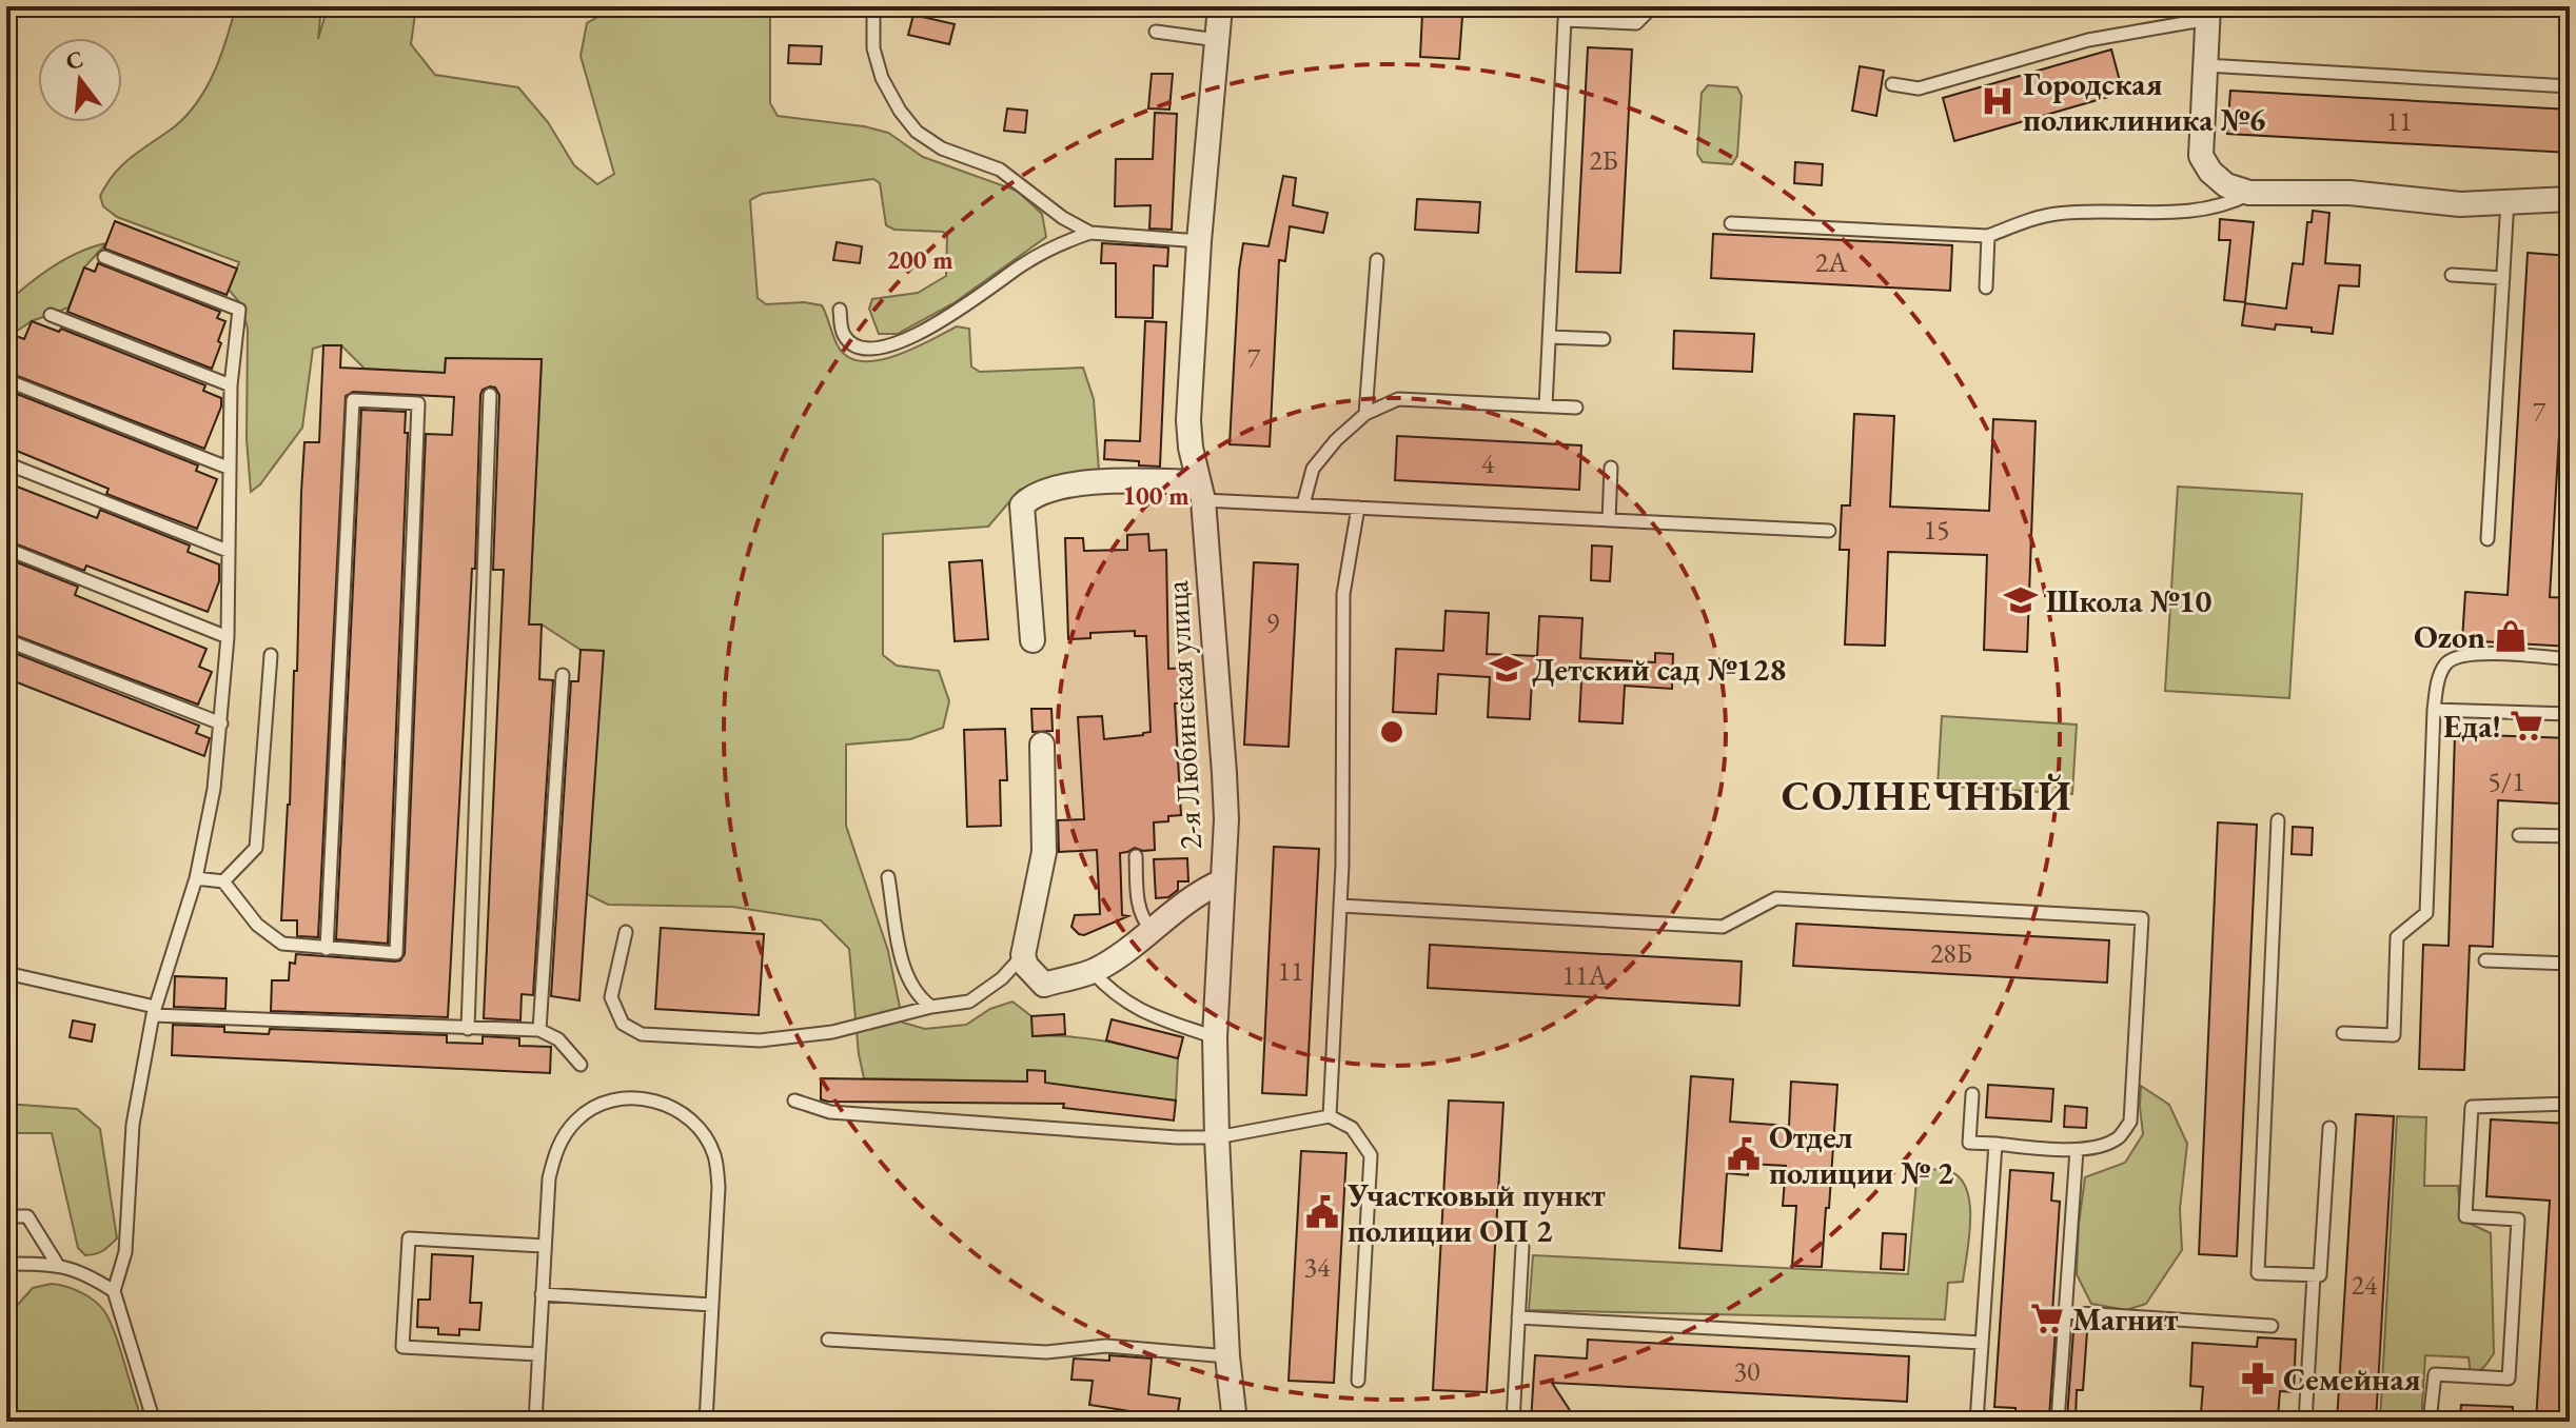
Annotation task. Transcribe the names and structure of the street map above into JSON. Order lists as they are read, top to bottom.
{
  "streets": {
    "street": ["2-я Любинская улица"]
  },
  "districts": ["СОЛНЕЧНЫЙ"],
  "places": {
    "hospital": ["Городская поликлиника №6"],
    "school or university": ["Школа №10", "Детский сад №128"],
    "shop": ["Ozon"],
    "supermarket": ["Еда!", "Магнит"],
    "public building": ["Отдел полиции № 2", "Участковый пункт полиции ОП 2"],
    "pharmacy": ["Семейная"]
  },
  "house_numbers": [
    "11",
    "2Б",
    "2А",
    "7",
    "7",
    "4",
    "15",
    "9",
    "5/1",
    "28Б",
    "11",
    "11А",
    "34",
    "24",
    "30"
  ],
  "north": "top",
  "rings": ["200 m", "100 m"]
}
